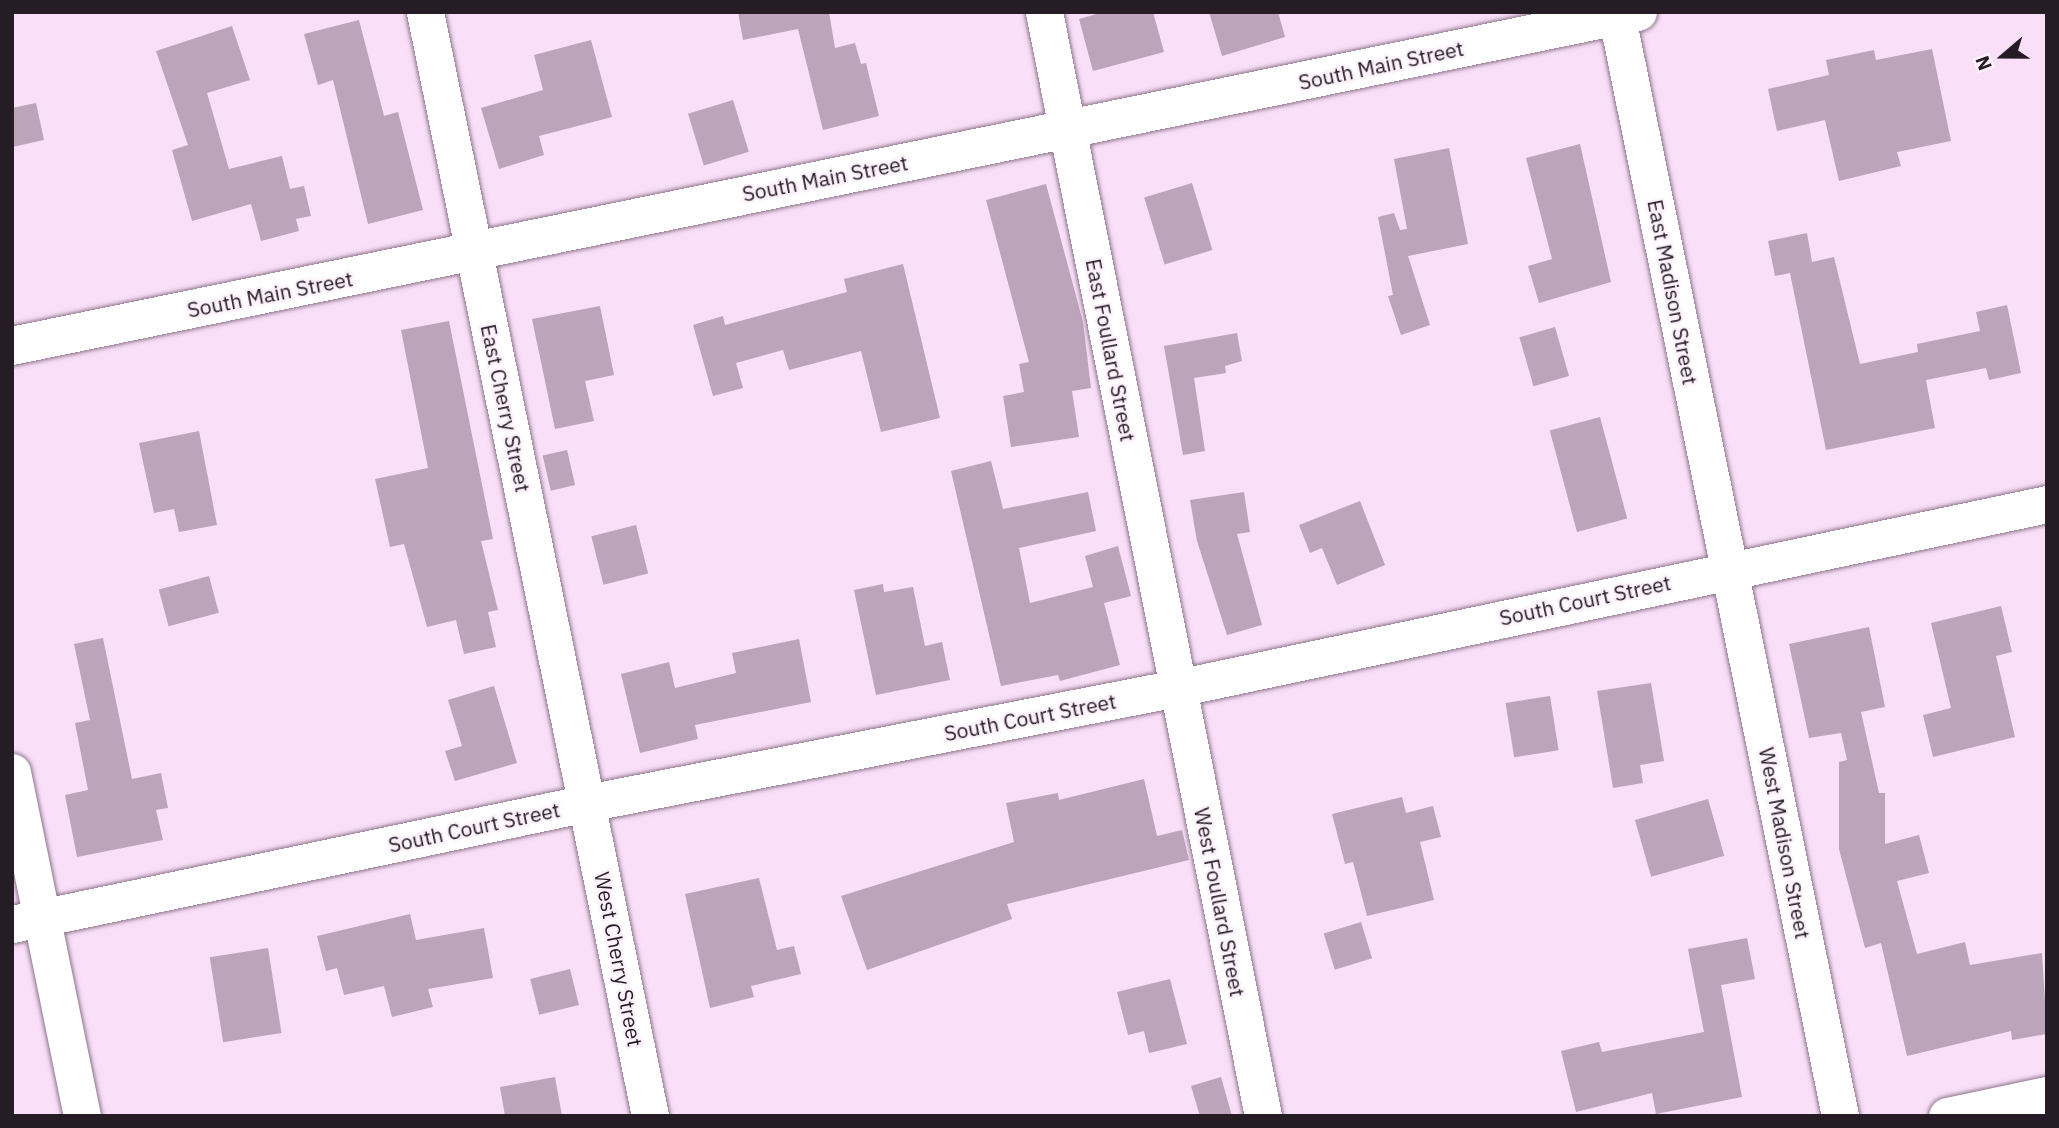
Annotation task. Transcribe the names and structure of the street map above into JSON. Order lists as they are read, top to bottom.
{
  "streets": {
    "main road": ["South Main Street"],
    "street": [
      "East Madison Street",
      "East Foullard Street",
      "East Cherry Street",
      "South Court Street",
      "West Madison Street",
      "West Foullard Street",
      "West Cherry Street"
    ]
  },
  "crossings": [
    ["South Main Street", "East Madison Street"],
    ["South Main Street", "East Foullard Street"],
    ["South Main Street", "East Cherry Street"],
    ["East Madison Street", "South Court Street"],
    ["East Madison Street", "West Madison Street"],
    ["East Foullard Street", "South Court Street"],
    ["East Foullard Street", "West Foullard Street"],
    ["East Cherry Street", "South Court Street"],
    ["East Cherry Street", "West Cherry Street"],
    ["South Court Street", "West Madison Street"],
    ["South Court Street", "West Foullard Street"],
    ["South Court Street", "West Cherry Street"]
  ],
  "north": "left"
}
